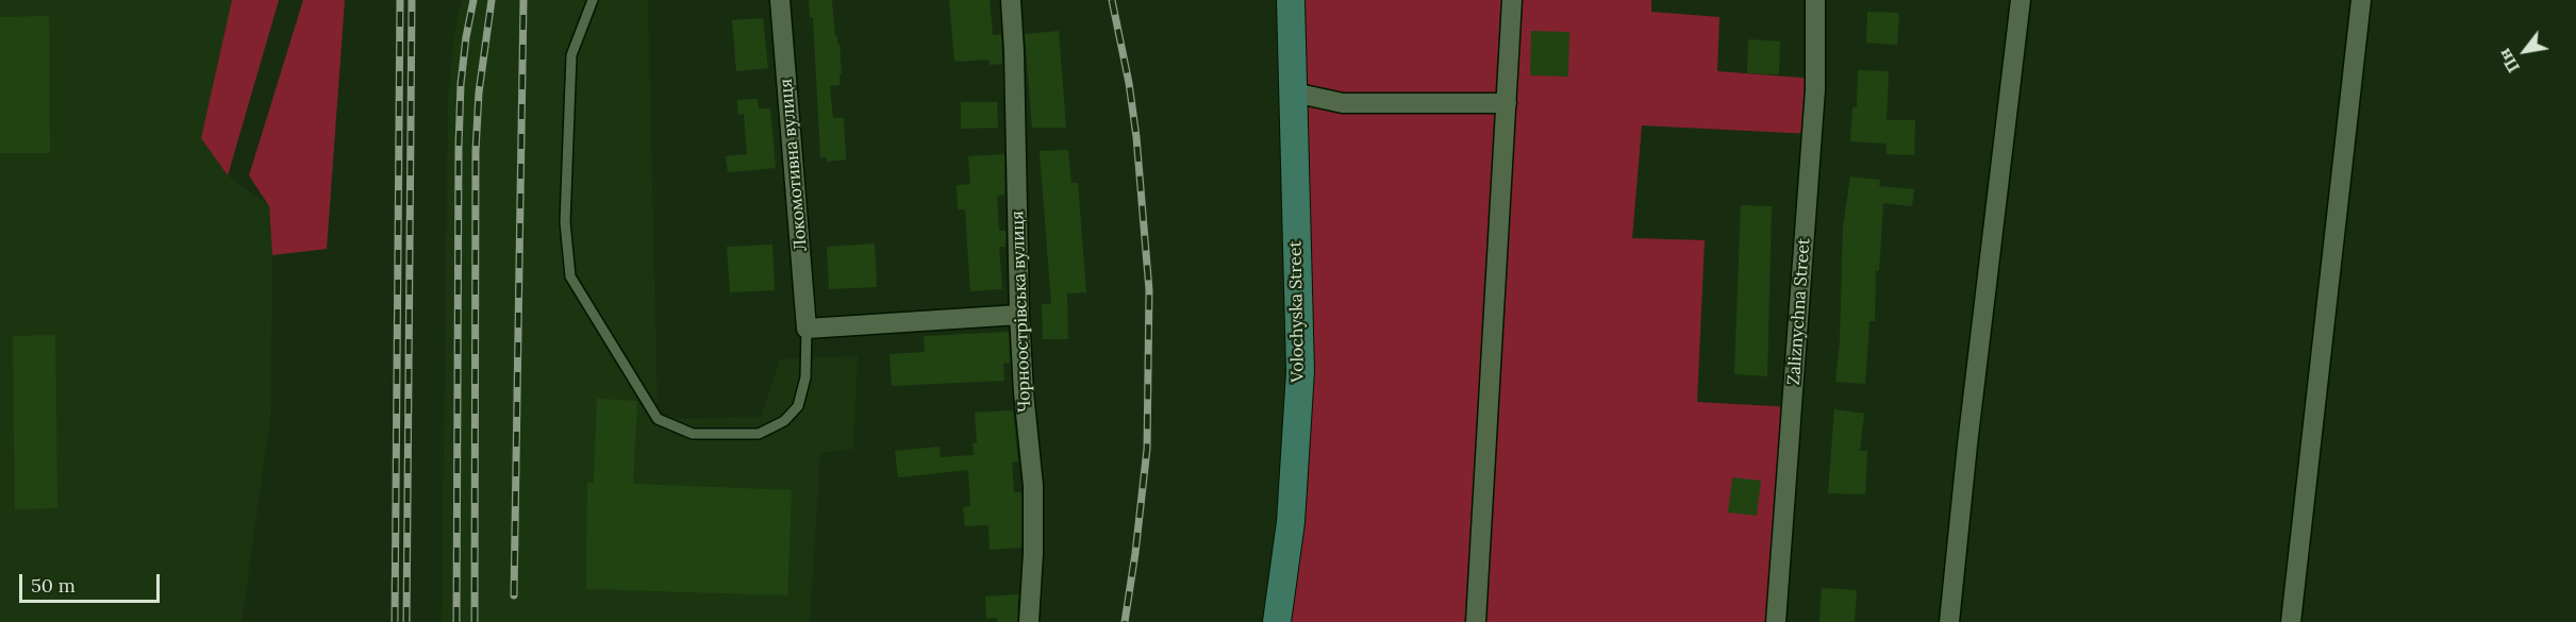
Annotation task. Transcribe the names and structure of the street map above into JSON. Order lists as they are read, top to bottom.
{
  "streets": {
    "main road": ["Volochyska Street"],
    "street": ["Локомотивна вулиця", "Чорноострівська вулиця", "Zaliznychna Street"]
  },
  "scale_bar": "50 m",
  "north": "bottom left"
}
